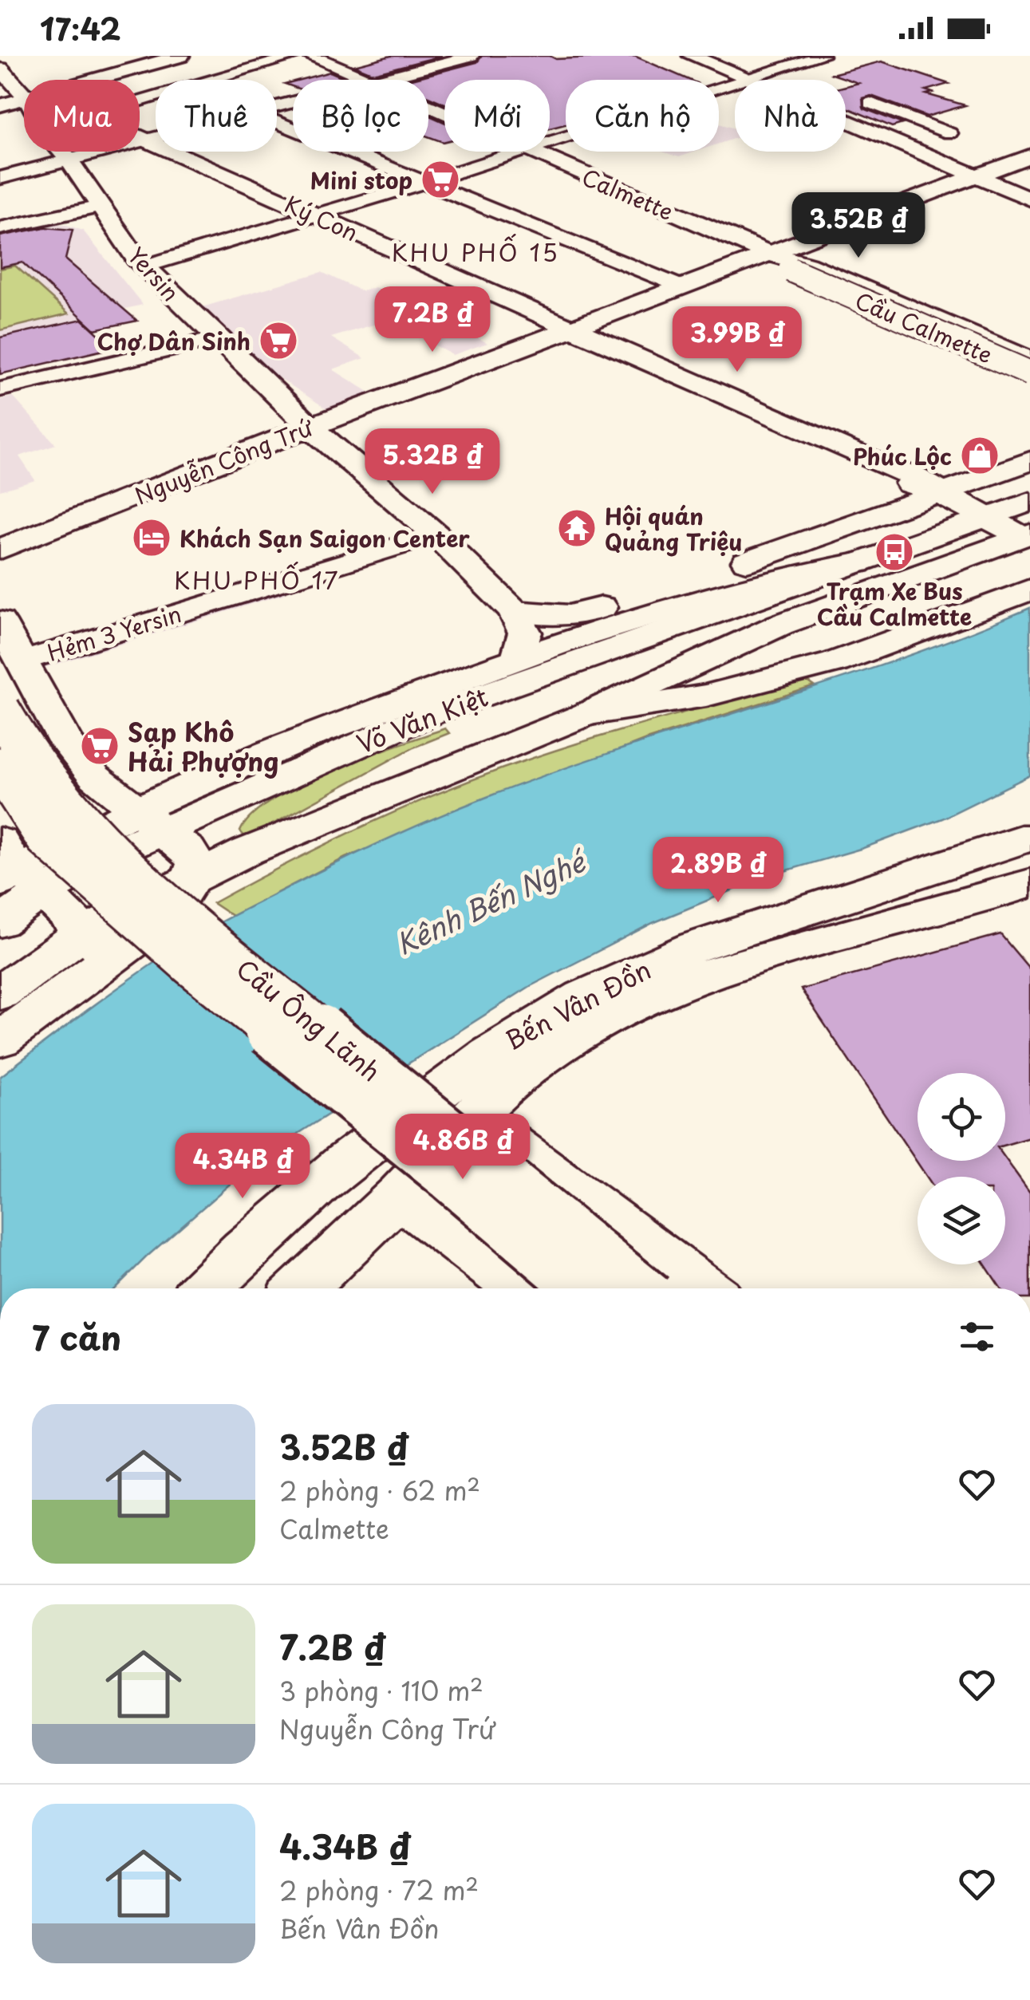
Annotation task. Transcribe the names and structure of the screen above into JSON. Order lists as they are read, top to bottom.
{
  "streets": {
    "main road": [
      "Calmette",
      "Ký Con",
      "Yersin",
      "Cầu Calmette",
      "Nguyễn Công Trứ",
      "Võ Văn Kiệt",
      "Bến Vân Đồn",
      "Cầu Ông Lãnh"
    ],
    "street": ["Hẻm 3 Yersin"]
  },
  "crossings": [
    ["Calmette", "Cầu Calmette"],
    ["Calmette", "Nguyễn Công Trứ"],
    ["Ký Con", "Nguyễn Công Trứ"],
    ["Ký Con", "Võ Văn Kiệt"],
    ["Yersin", "Nguyễn Công Trứ"],
    ["Yersin", "Hẻm 3 Yersin"],
    ["Cầu Calmette", "Nguyễn Công Trứ"]
  ],
  "districts": ["KHU PHỐ 15", "KHU PHỐ 17"],
  "water": ["Kênh Bến Nghé"],
  "places": {
    "supermarket": ["Mini stop", "Chợ Dân Sinh", "Sạp Khô Hải Phựợng"],
    "shop": ["Phúc Lộc"],
    "temple": ["Hội quán Quảng Triệu"],
    "hotel": ["Khách Sạn Saigon Center"],
    "bus stop": ["Trạm Xe Bus Cầu Calmette"]
  },
  "page": {
    "status": "17:42",
    "chip": [
      "Mua",
      "Thuê",
      "Bộ lọc",
      "Mới",
      "Căn hộ",
      "Nhà"
    ],
    "price": [
      "3.52B ₫",
      "7.2B ₫",
      "3.99B ₫",
      "5.32B ₫",
      "2.89B ₫",
      "4.86B ₫",
      "4.34B ₫"
    ],
    "heading": "7 căn",
    "list": [
      {
        "name": "3.52B ₫",
        "note": "2 phòng · 62 m² · Calmette"
      },
      {
        "name": "7.2B ₫",
        "note": "3 phòng · 110 m² · Nguyễn Công Trứ"
      },
      {
        "name": "4.34B ₫",
        "note": "2 phòng · 72 m² · Bến Vân Đồn"
      }
    ]
  }
}
